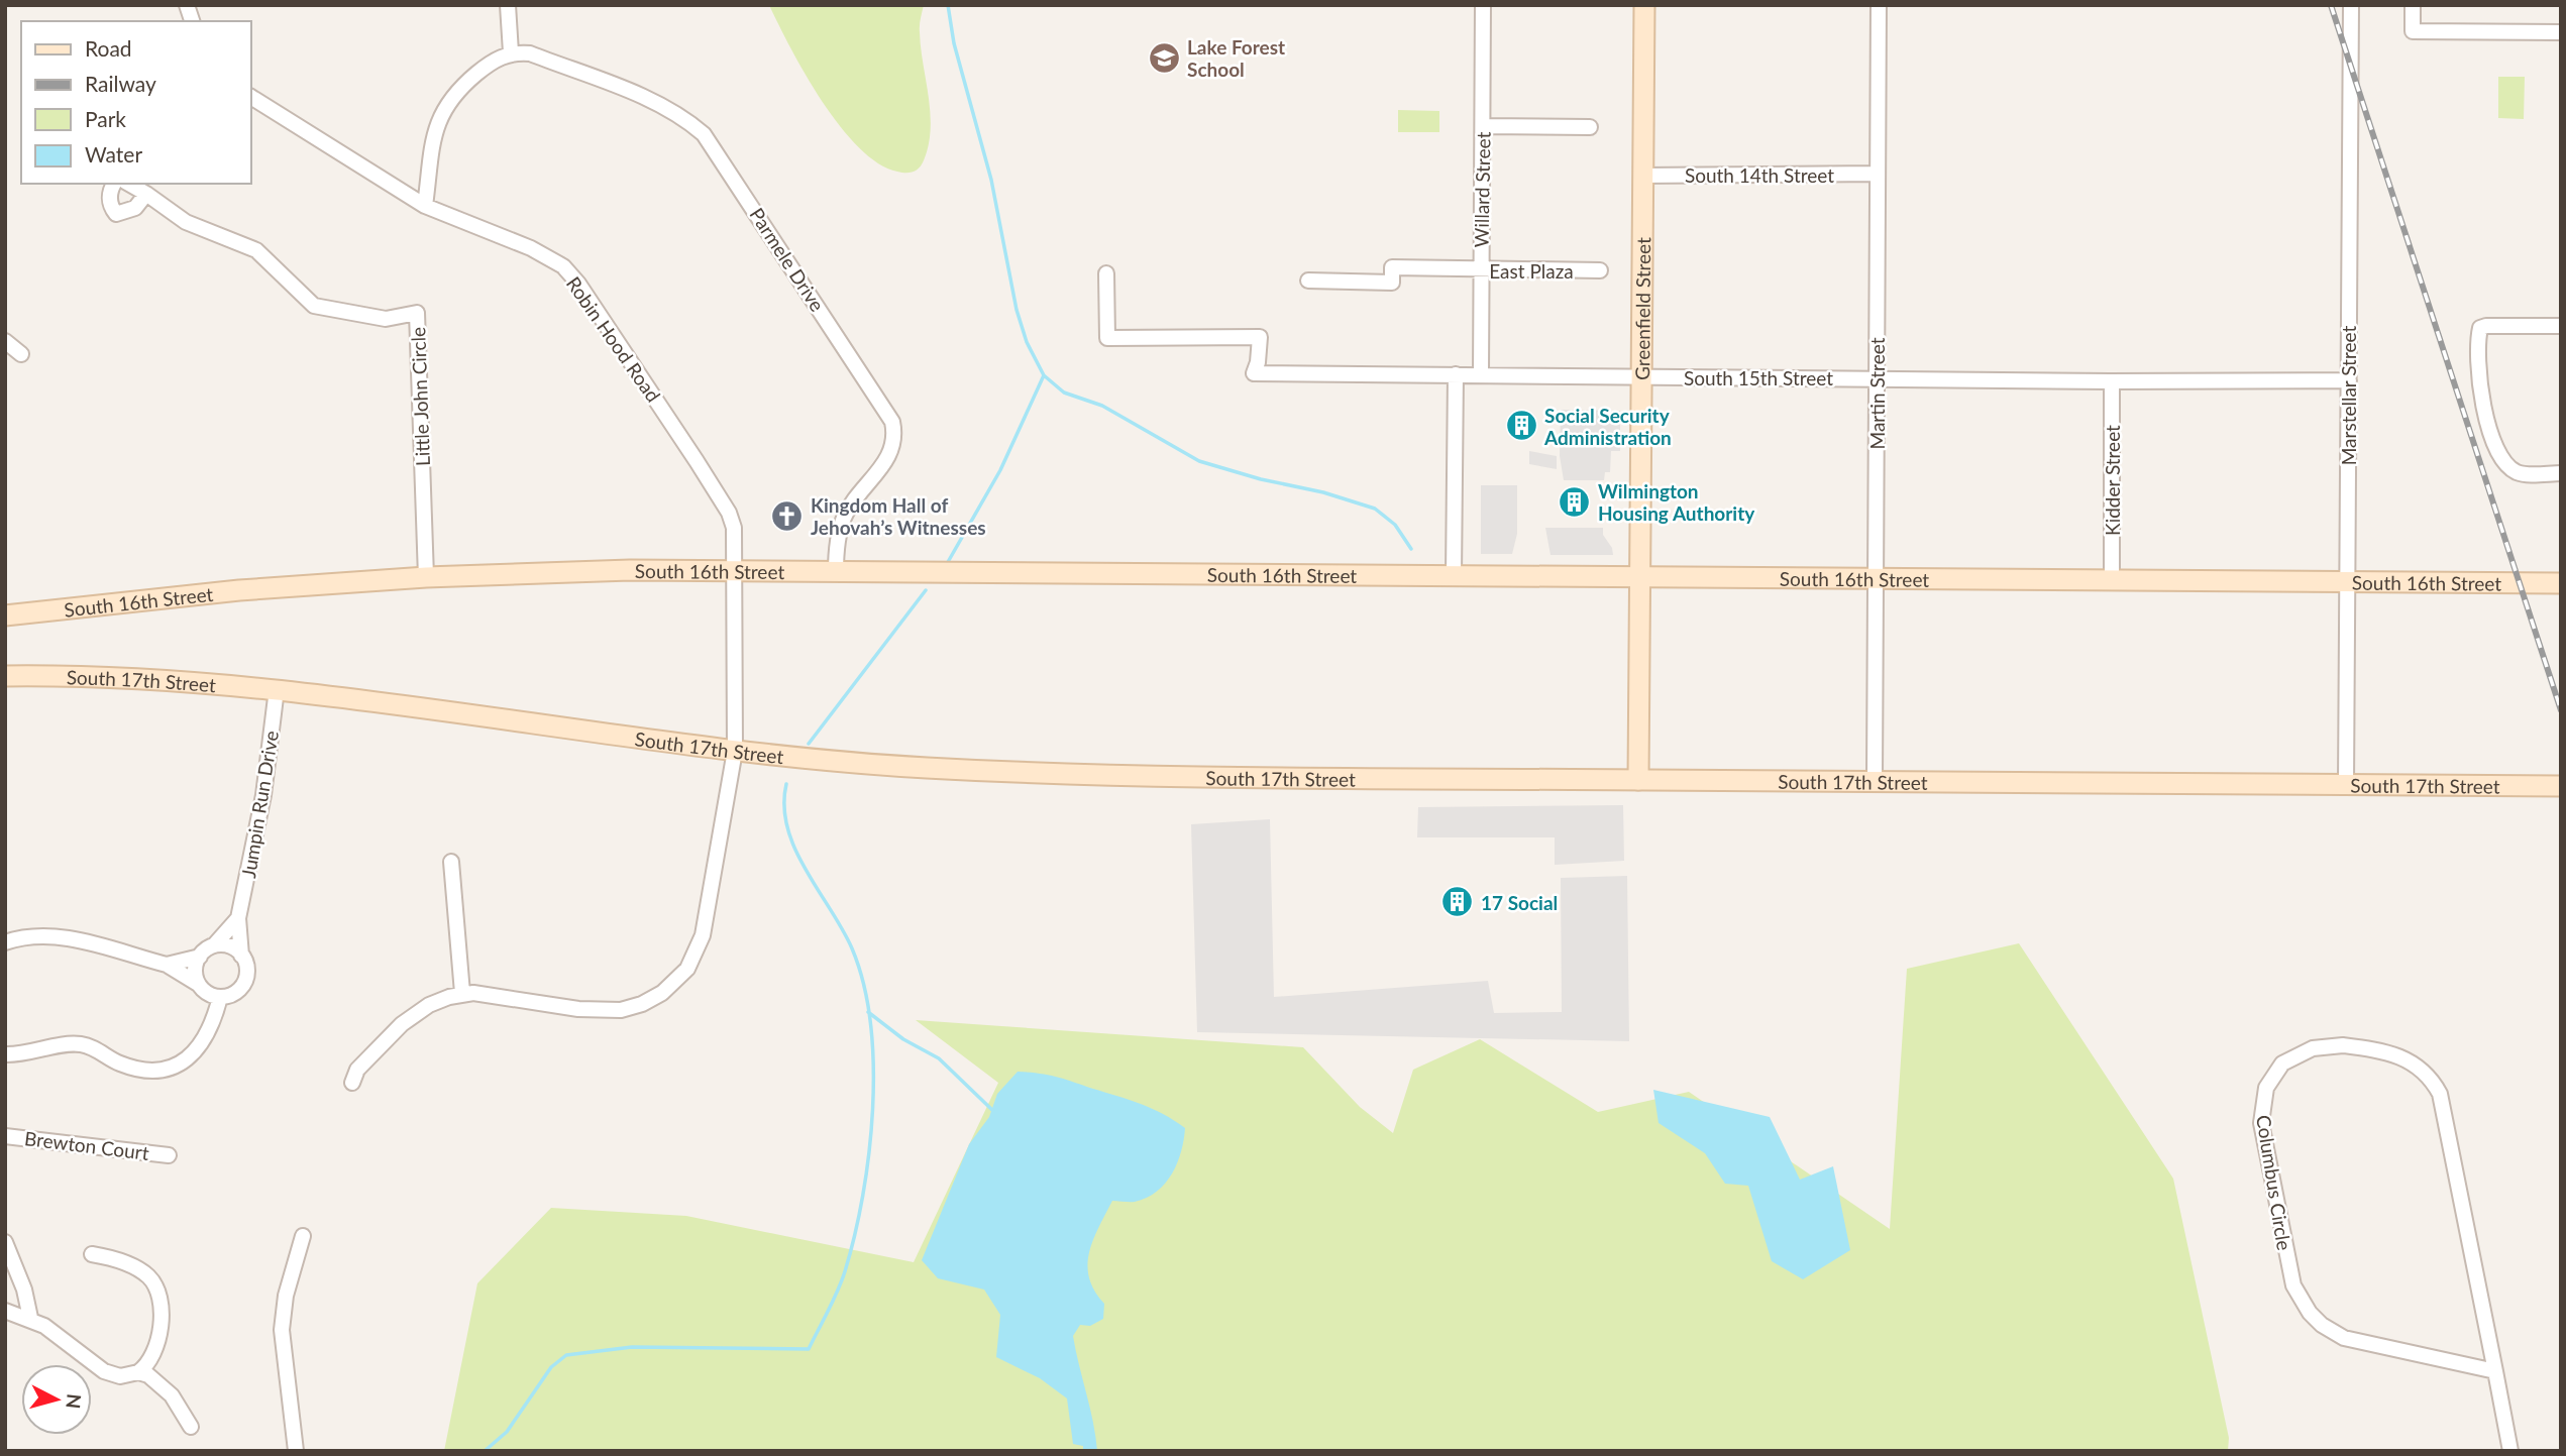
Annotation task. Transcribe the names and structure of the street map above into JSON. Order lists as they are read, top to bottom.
{
  "streets": {
    "main road": ["Greenfield Street", "South 16th Street", "South 17th Street"],
    "street": [
      "South 14th Street",
      "Willard Street",
      "Parmele Drive",
      "East Plaza",
      "Robin Hood Road",
      "South 15th Street",
      "Martin Street",
      "Marstellar Street",
      "Little John Circle",
      "Kidder Street",
      "Jumpin Run Drive",
      "Brewton Court",
      "Columbus Circle"
    ]
  },
  "crossings": [
    ["South 14th Street", "Greenfield Street"],
    ["South 14th Street", "Martin Street"],
    ["Willard Street", "East Plaza"],
    ["Willard Street", "South 15th Street"],
    ["Parmele Drive", "South 16th Street"],
    ["Greenfield Street", "South 15th Street"],
    ["Greenfield Street", "South 16th Street"],
    ["Greenfield Street", "South 17th Street"],
    ["Robin Hood Road", "South 16th Street"],
    ["Robin Hood Road", "South 17th Street"],
    ["South 15th Street", "Martin Street"],
    ["South 15th Street", "Marstellar Street"],
    ["South 15th Street", "Kidder Street"],
    ["Martin Street", "South 16th Street"],
    ["Martin Street", "South 17th Street"],
    ["Marstellar Street", "South 16th Street"],
    ["Marstellar Street", "South 17th Street"],
    ["Little John Circle", "South 16th Street"],
    ["Kidder Street", "South 16th Street"],
    ["South 17th Street", "Jumpin Run Drive"]
  ],
  "places": {
    "school or university": ["Lake Forest School"],
    "building": ["Social Security Administration", "Wilmington Housing Authority", "17 Social"],
    "church": ["Kingdom Hall of Jehovah’s Witnesses"]
  },
  "legend": [
    "Road",
    "Railway",
    "Park",
    "Water"
  ],
  "north": "right"
}
